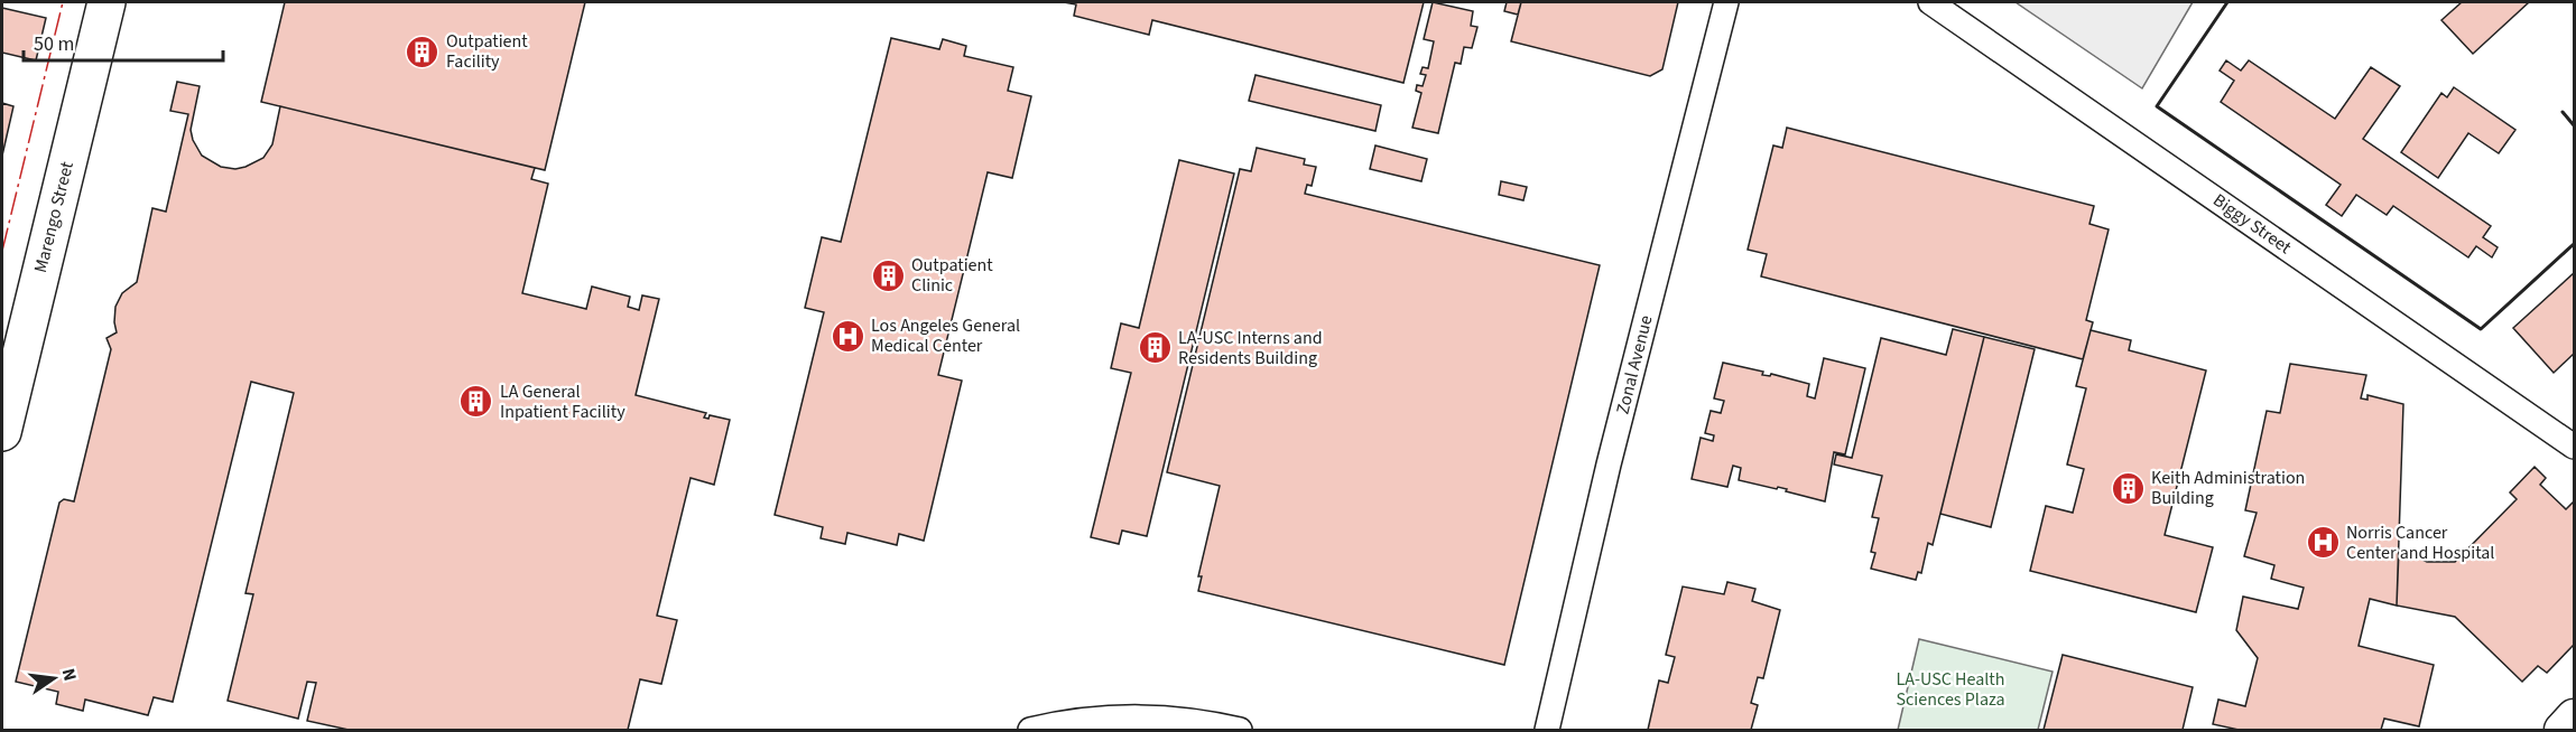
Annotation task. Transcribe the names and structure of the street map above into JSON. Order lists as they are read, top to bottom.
{
  "streets": {
    "main road": ["Marengo Street"],
    "street": ["Biggy Street", "Zonal Avenue"]
  },
  "parks": ["LA-USC Health Sciences Plaza"],
  "places": {
    "building": [
      "Outpatient Facility",
      "Outpatient Clinic",
      "LA-USC Interns and Residents Building",
      "LA General Inpatient Facility",
      "Keith Administration Building"
    ],
    "hospital": ["Los Angeles General Medical Center", "Norris Cancer Center and Hospital"]
  },
  "scale_bar": "50 m",
  "north": "right"
}
